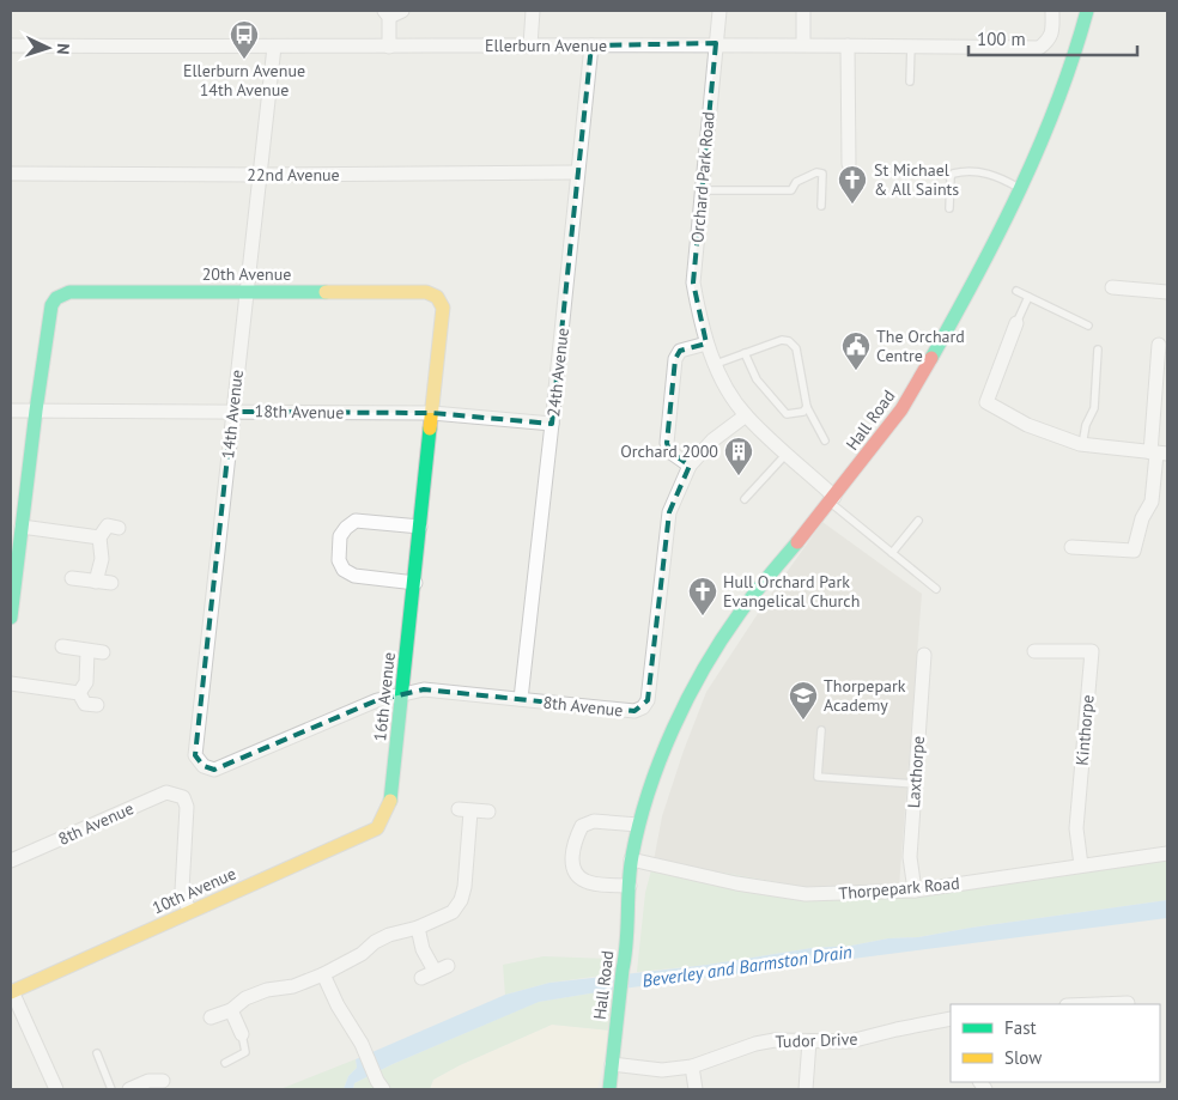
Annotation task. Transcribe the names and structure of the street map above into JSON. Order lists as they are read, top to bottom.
{
  "streets": {
    "street": [
      "Ellerburn Avenue",
      "22nd Avenue",
      "Orchard Park Road",
      "20th Avenue",
      "24th Avenue",
      "18th Avenue",
      "14th Avenue",
      "Hall Road",
      "16th Avenue",
      "8th Avenue",
      "Kinthorpe",
      "Laxthorpe",
      "Thorpepark Road",
      "10th Avenue",
      "Tudor Drive"
    ]
  },
  "crossings": [
    ["Ellerburn Avenue", "Orchard Park Road"],
    ["Ellerburn Avenue", "24th Avenue"],
    ["Ellerburn Avenue", "14th Avenue"],
    ["22nd Avenue", "24th Avenue"],
    ["22nd Avenue", "14th Avenue"],
    ["Orchard Park Road", "Hall Road"],
    ["Orchard Park Road", "8th Avenue"],
    ["20th Avenue", "18th Avenue"],
    ["20th Avenue", "14th Avenue"],
    ["20th Avenue", "16th Avenue"],
    ["24th Avenue", "18th Avenue"],
    ["24th Avenue", "8th Avenue"],
    ["18th Avenue", "14th Avenue"],
    ["18th Avenue", "16th Avenue"],
    ["14th Avenue", "8th Avenue"],
    ["Hall Road", "Thorpepark Road"],
    ["Hall Road", "Tudor Drive"],
    ["16th Avenue", "8th Avenue"],
    ["16th Avenue", "10th Avenue"],
    ["8th Avenue", "10th Avenue"],
    ["Kinthorpe", "Thorpepark Road"],
    ["Laxthorpe", "Thorpepark Road"]
  ],
  "water": ["Beverley and Barmston Drain"],
  "places": {
    "bus stop": ["Ellerburn Avenue 14th Avenue"],
    "church": ["St Michael & All Saints", "Hull Orchard Park Evangelical Church"],
    "public building": ["The Orchard Centre"],
    "building": ["Orchard 2000"],
    "school or university": ["Thorpepark Academy"]
  },
  "legend": ["Fast", "Slow"],
  "scale_bar": "100 m",
  "north": "right"
}
